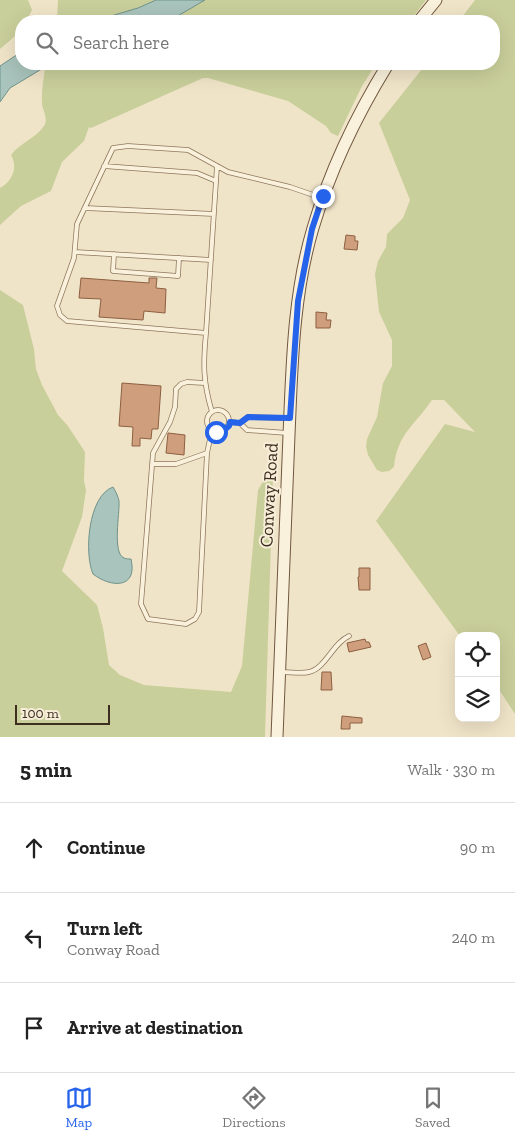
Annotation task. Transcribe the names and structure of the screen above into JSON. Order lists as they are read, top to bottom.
{
  "streets": {
    "street": ["Conway Road"]
  },
  "scale_bar": "100 m",
  "page": {
    "search": "Search here",
    "scale": "100 m",
    "heading": ["5 min", "Walk · 330 m"],
    "list": [
      ["Continue", "90 m"],
      ["Turn left", "Conway Road", "240 m"],
      "Arrive at destination"
    ],
    "nav": ["Map", "Directions", "Saved"]
  }
}
